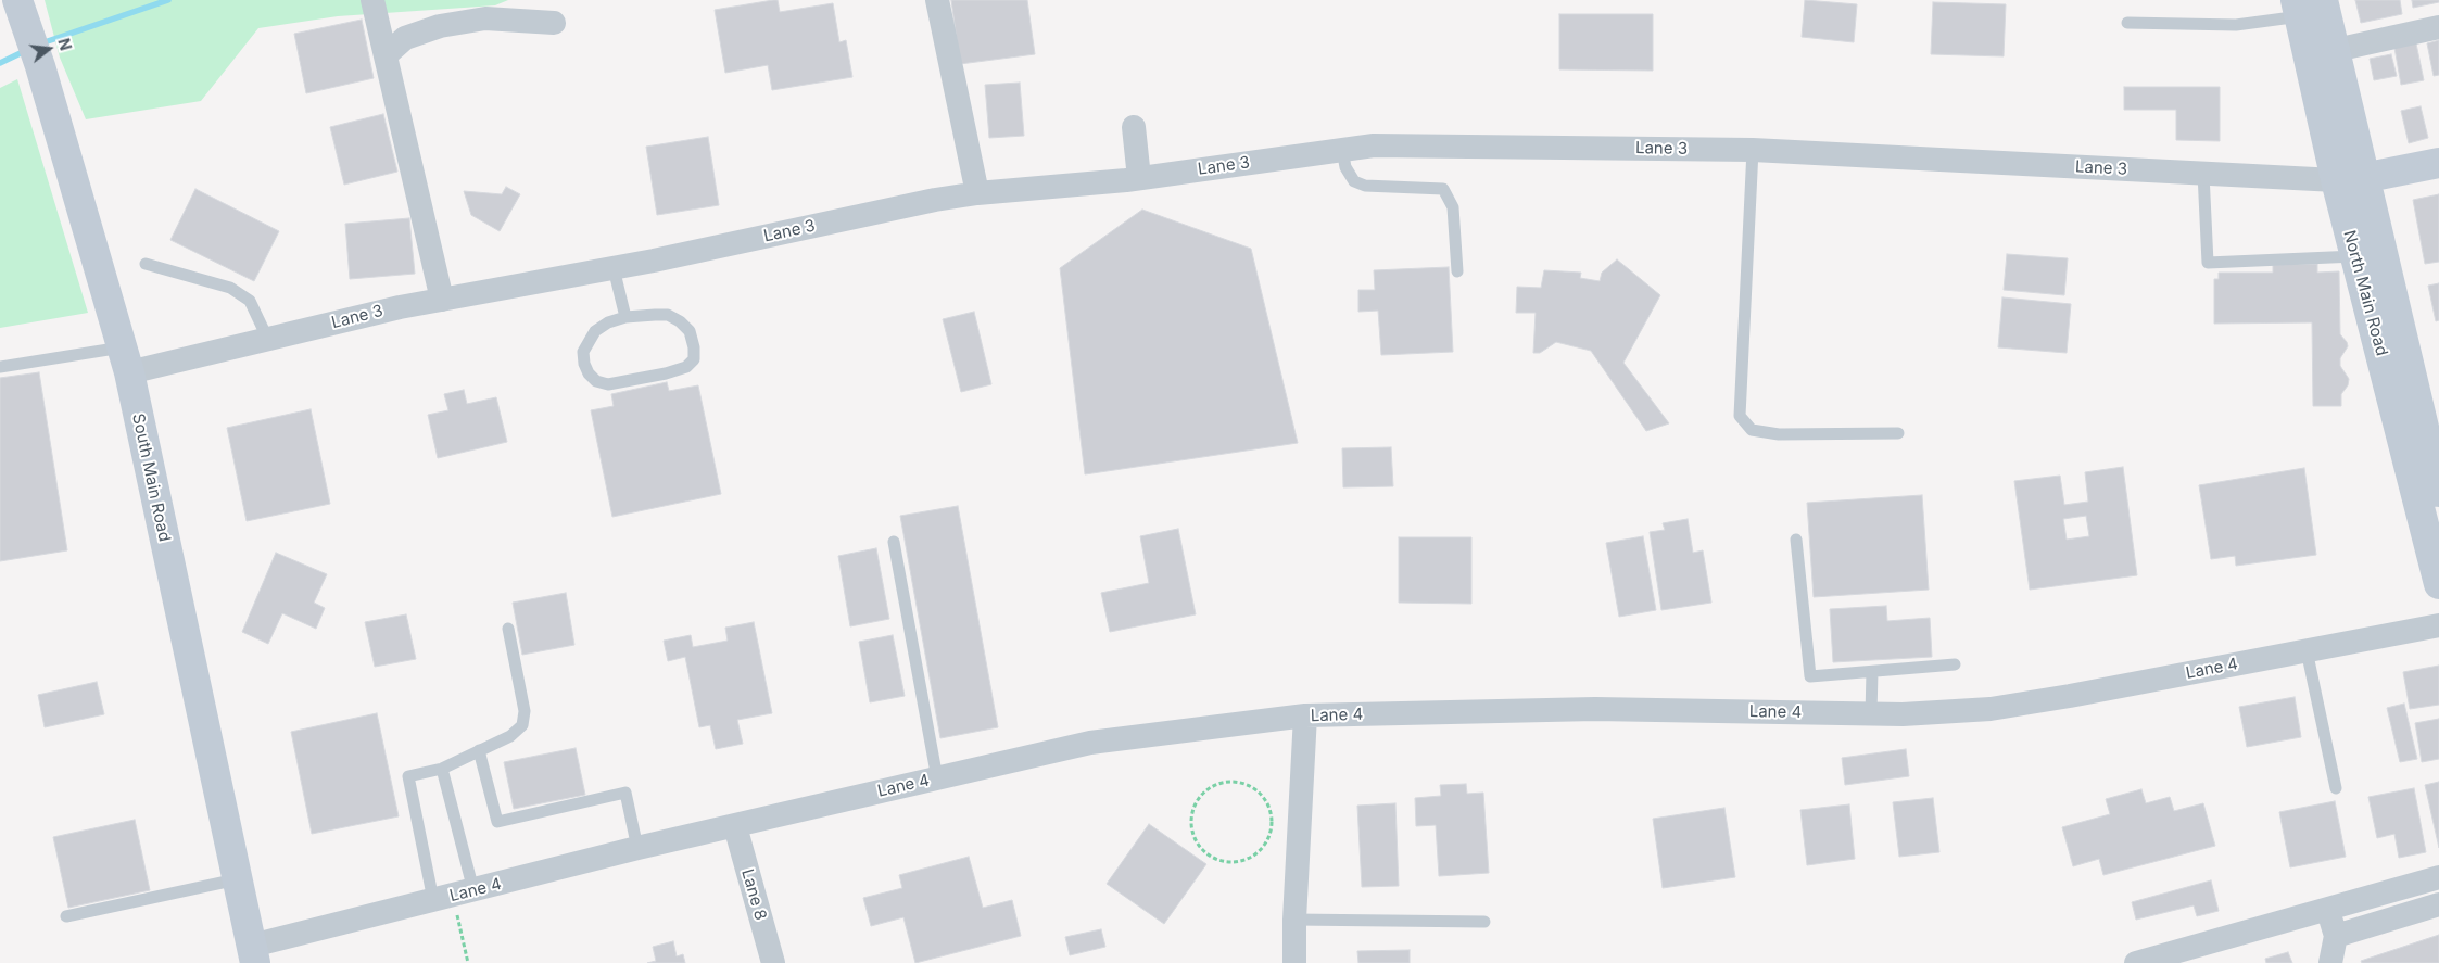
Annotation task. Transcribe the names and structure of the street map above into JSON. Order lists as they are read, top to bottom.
{
  "streets": {
    "main road": ["North Main Road", "South Main Road"],
    "street": ["Lane 3", "Lane 4", "Lane 8"]
  },
  "crossings": [
    ["Lane 3", "North Main Road"],
    ["Lane 3", "South Main Road"],
    ["South Main Road", "Lane 4"],
    ["Lane 4", "Lane 8"]
  ],
  "north": "right"
}
